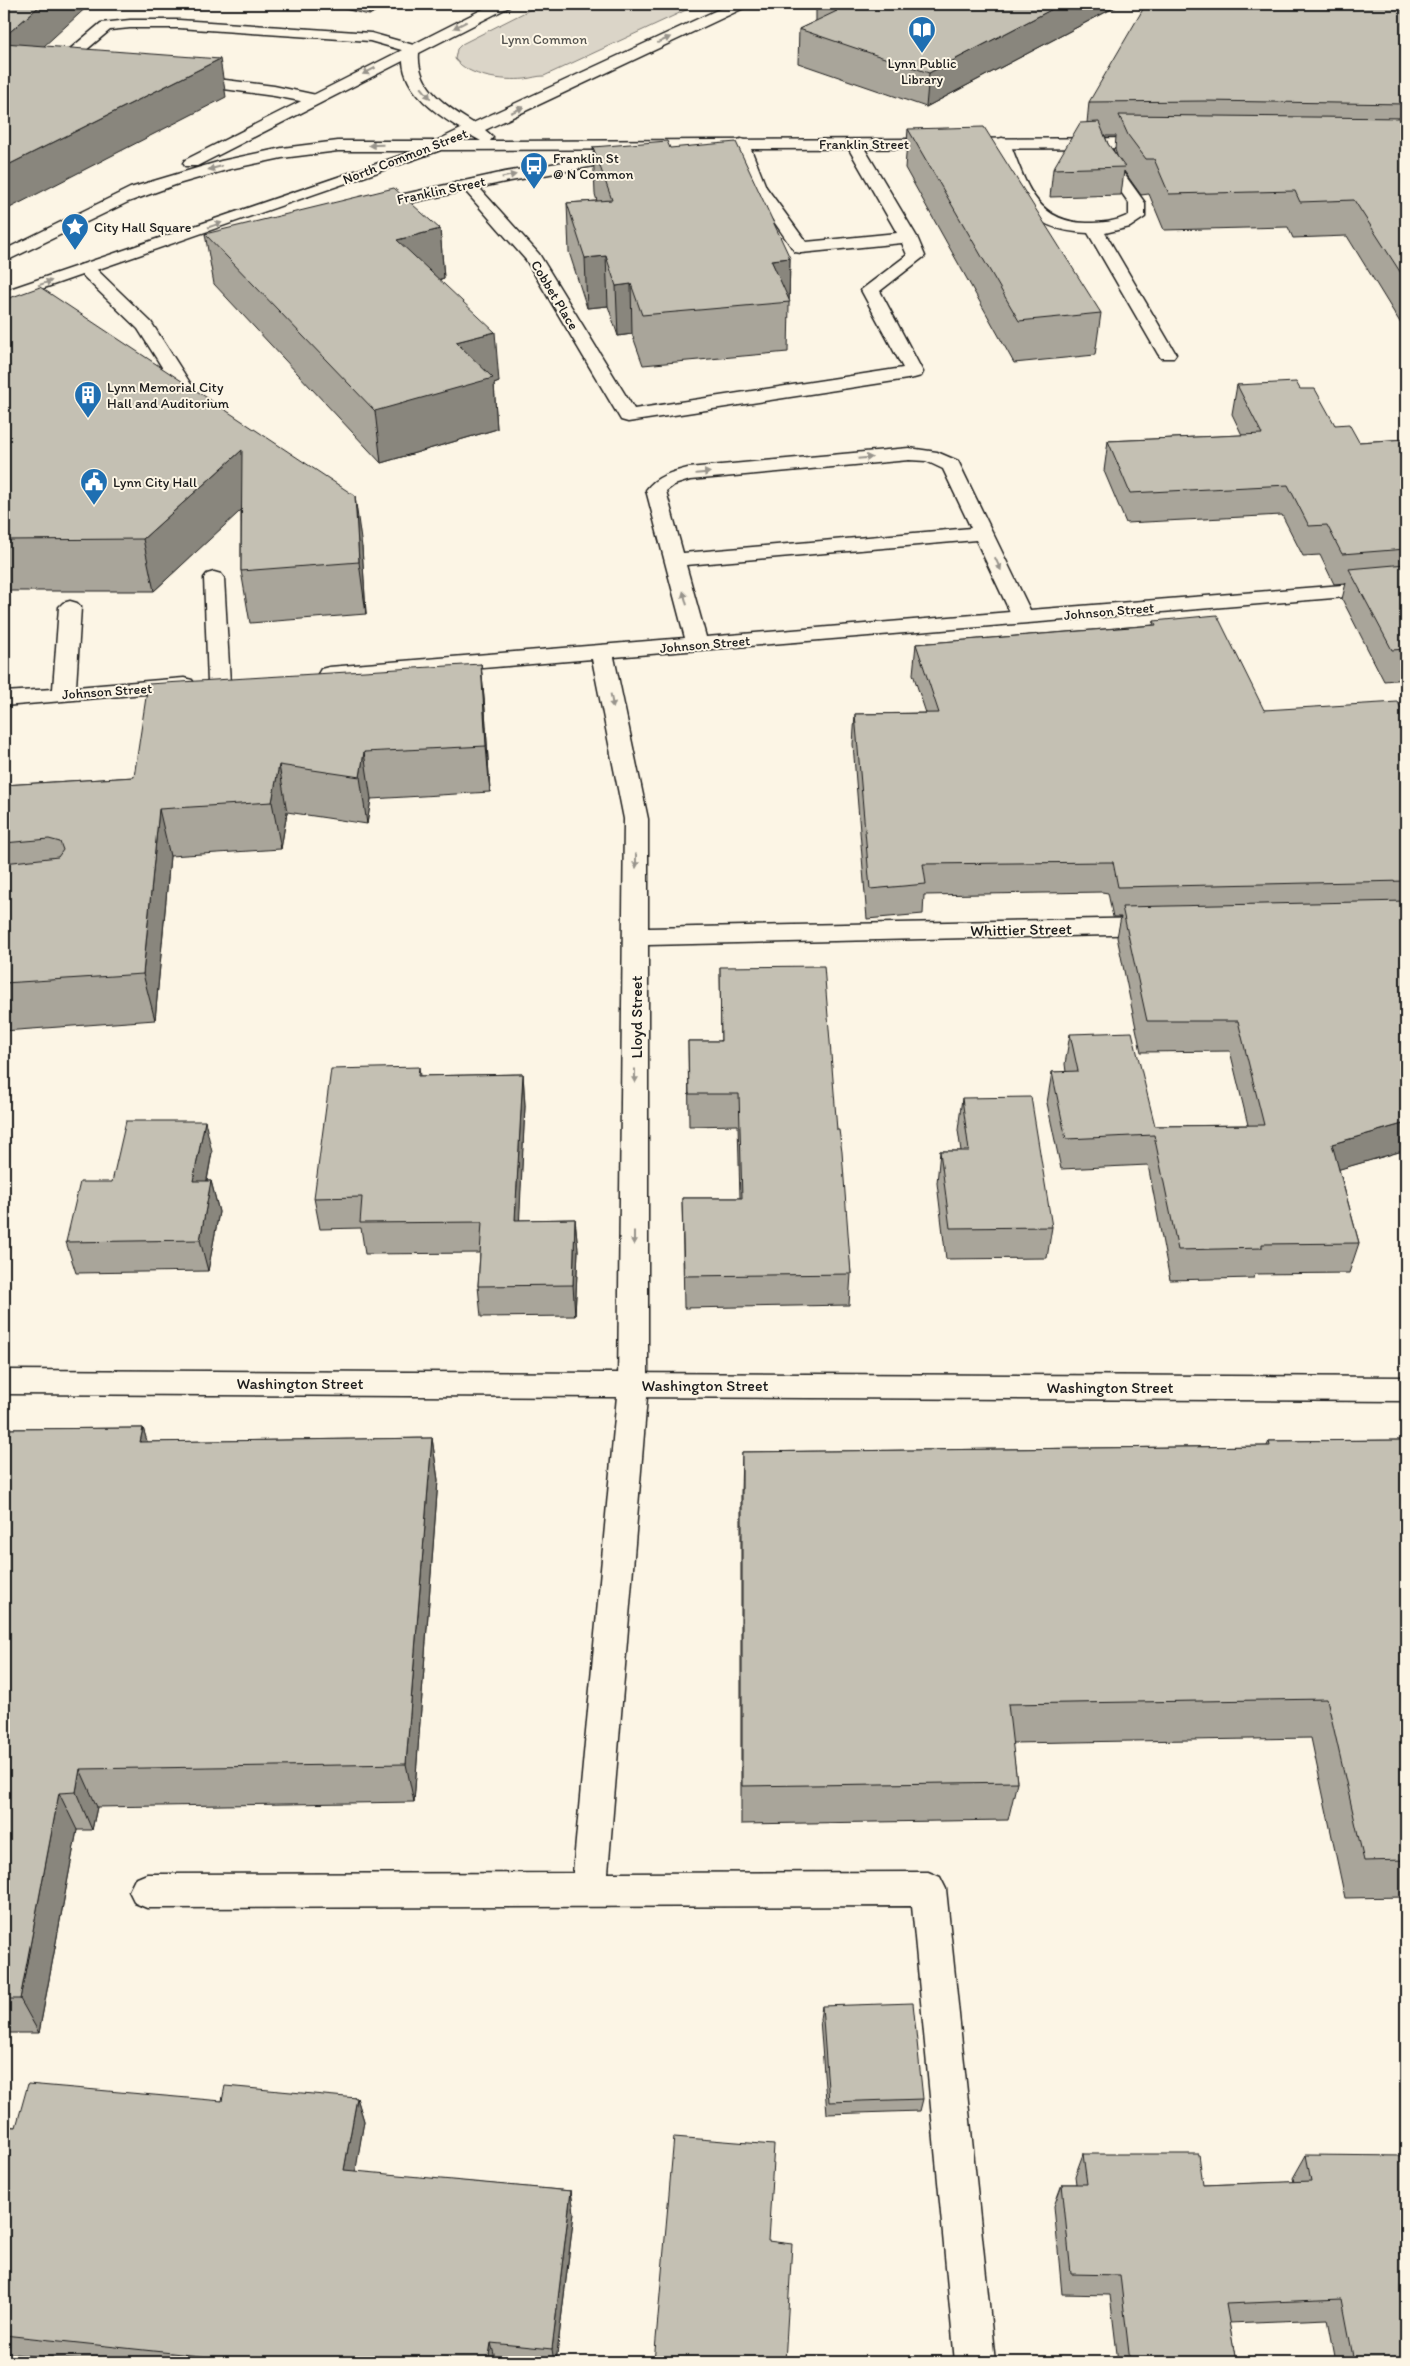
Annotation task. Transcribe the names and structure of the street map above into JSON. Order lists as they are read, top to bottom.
{
  "streets": {
    "main road": [
      "Franklin Street",
      "North Common Street",
      "Cobbet Place",
      "Johnson Street",
      "Whittier Street",
      "Lloyd Street",
      "Washington Street"
    ]
  },
  "crossings": [
    ["Franklin Street", "North Common Street"],
    ["Franklin Street", "Cobbet Place"],
    ["Johnson Street", "Lloyd Street"],
    ["Whittier Street", "Lloyd Street"],
    ["Lloyd Street", "Washington Street"]
  ],
  "one_way": ["Lloyd Street"],
  "parks": ["Lynn Common"],
  "places": {
    "library": ["Lynn Public Library"],
    "bus stop": ["Franklin St @ N Common"],
    "place": ["City Hall Square"],
    "building": ["Lynn Memorial City Hall and Auditorium"],
    "public building": ["Lynn City Hall"]
  }
}
